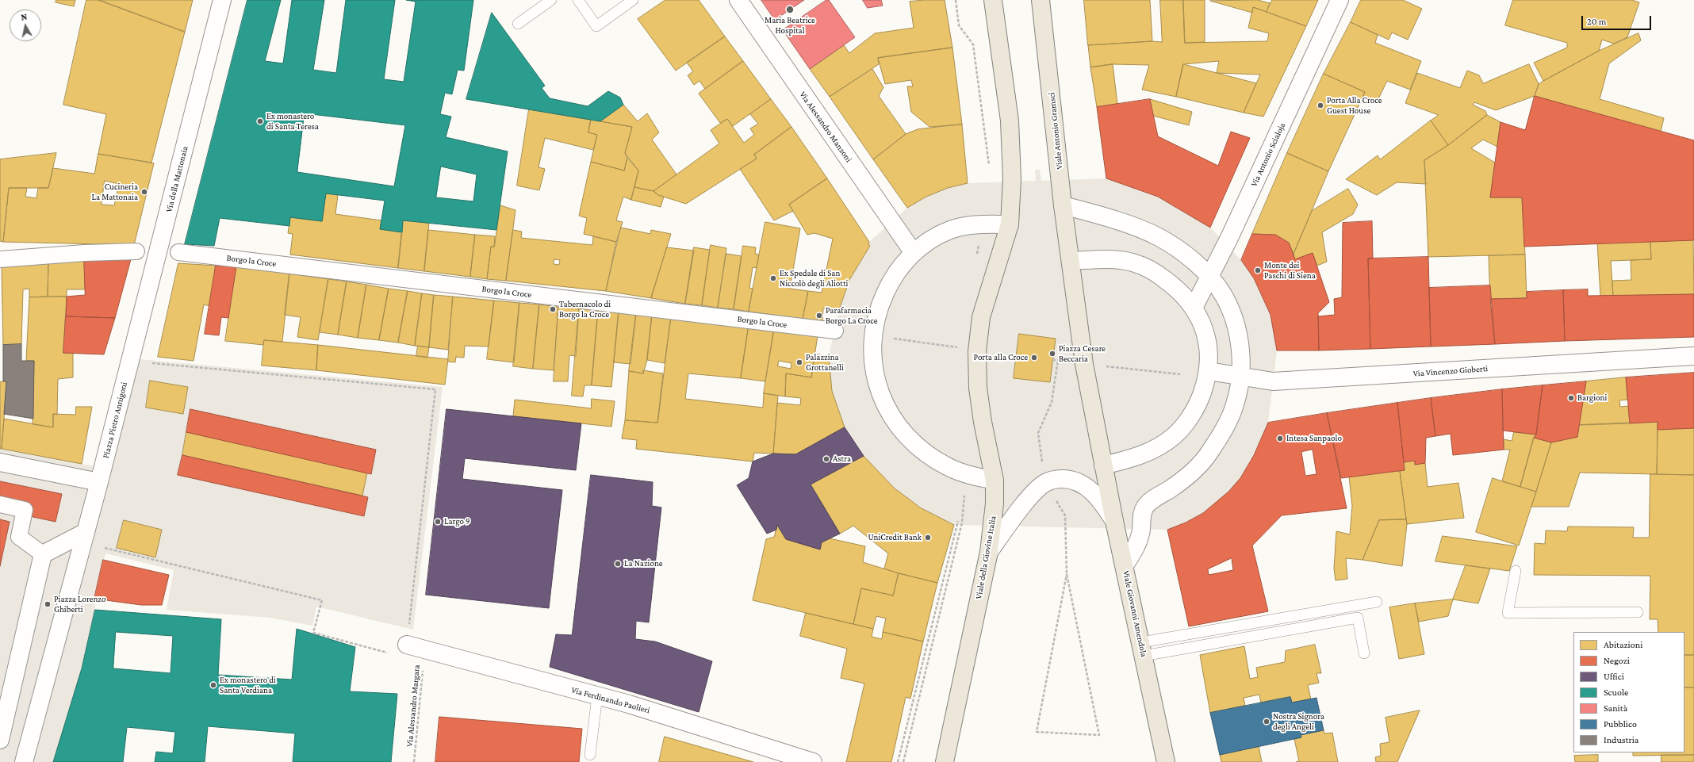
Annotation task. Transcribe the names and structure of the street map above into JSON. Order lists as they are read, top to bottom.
{
  "streets": {
    "main road": ["Viale Antonio Gramsci", "Viale della Giovine Italia", "Viale Giovanni Amendola"],
    "street": [
      "Via Alessandro Manzoni",
      "Via Antonio Scialoja",
      "Via della Mattonaia",
      "Borgo la Croce",
      "Via Vincenzo Gioberti",
      "Piazza Pietro Annigoni",
      "Via Ferdinando Paolieri"
    ],
    "path": ["Via Alessandro Margara"]
  },
  "crossings": [
    ["Via della Mattonaia", "Piazza Pietro Annigoni"],
    ["Via Ferdinando Paolieri", "Via Alessandro Margara"]
  ],
  "places": [
    "Maria Beatrice Hospital",
    "Porta Alla Croce Guest House",
    "Ex monastero di Santa Teresa",
    "Cucineria La Mattonaia",
    "Monte dei Paschi di Siena",
    "Ex Spedale di San Niccolò degli Aliotti",
    "Tabernacolo di Borgo la Croce",
    "Parafarmacia Borgo La Croce",
    "Piazza Cesare Beccaria",
    "Porta alla Croce",
    "Palazzina Grottanelli",
    "Bargioni",
    "Intesa Sanpaolo",
    "Astra",
    "Largo 9",
    "UniCredit Bank",
    "La Nazione",
    "Piazza Lorenzo Ghiberti",
    "Ex monastero di Santa Verdiana",
    "Nostra Signora degli Angeli"
  ],
  "legend": [
    "Abitazioni",
    "Negozi",
    "Uffici",
    "Scuole",
    "Sanità",
    "Pubblico",
    "Industria"
  ],
  "scale_bar": "20 m",
  "north": "top"
}
